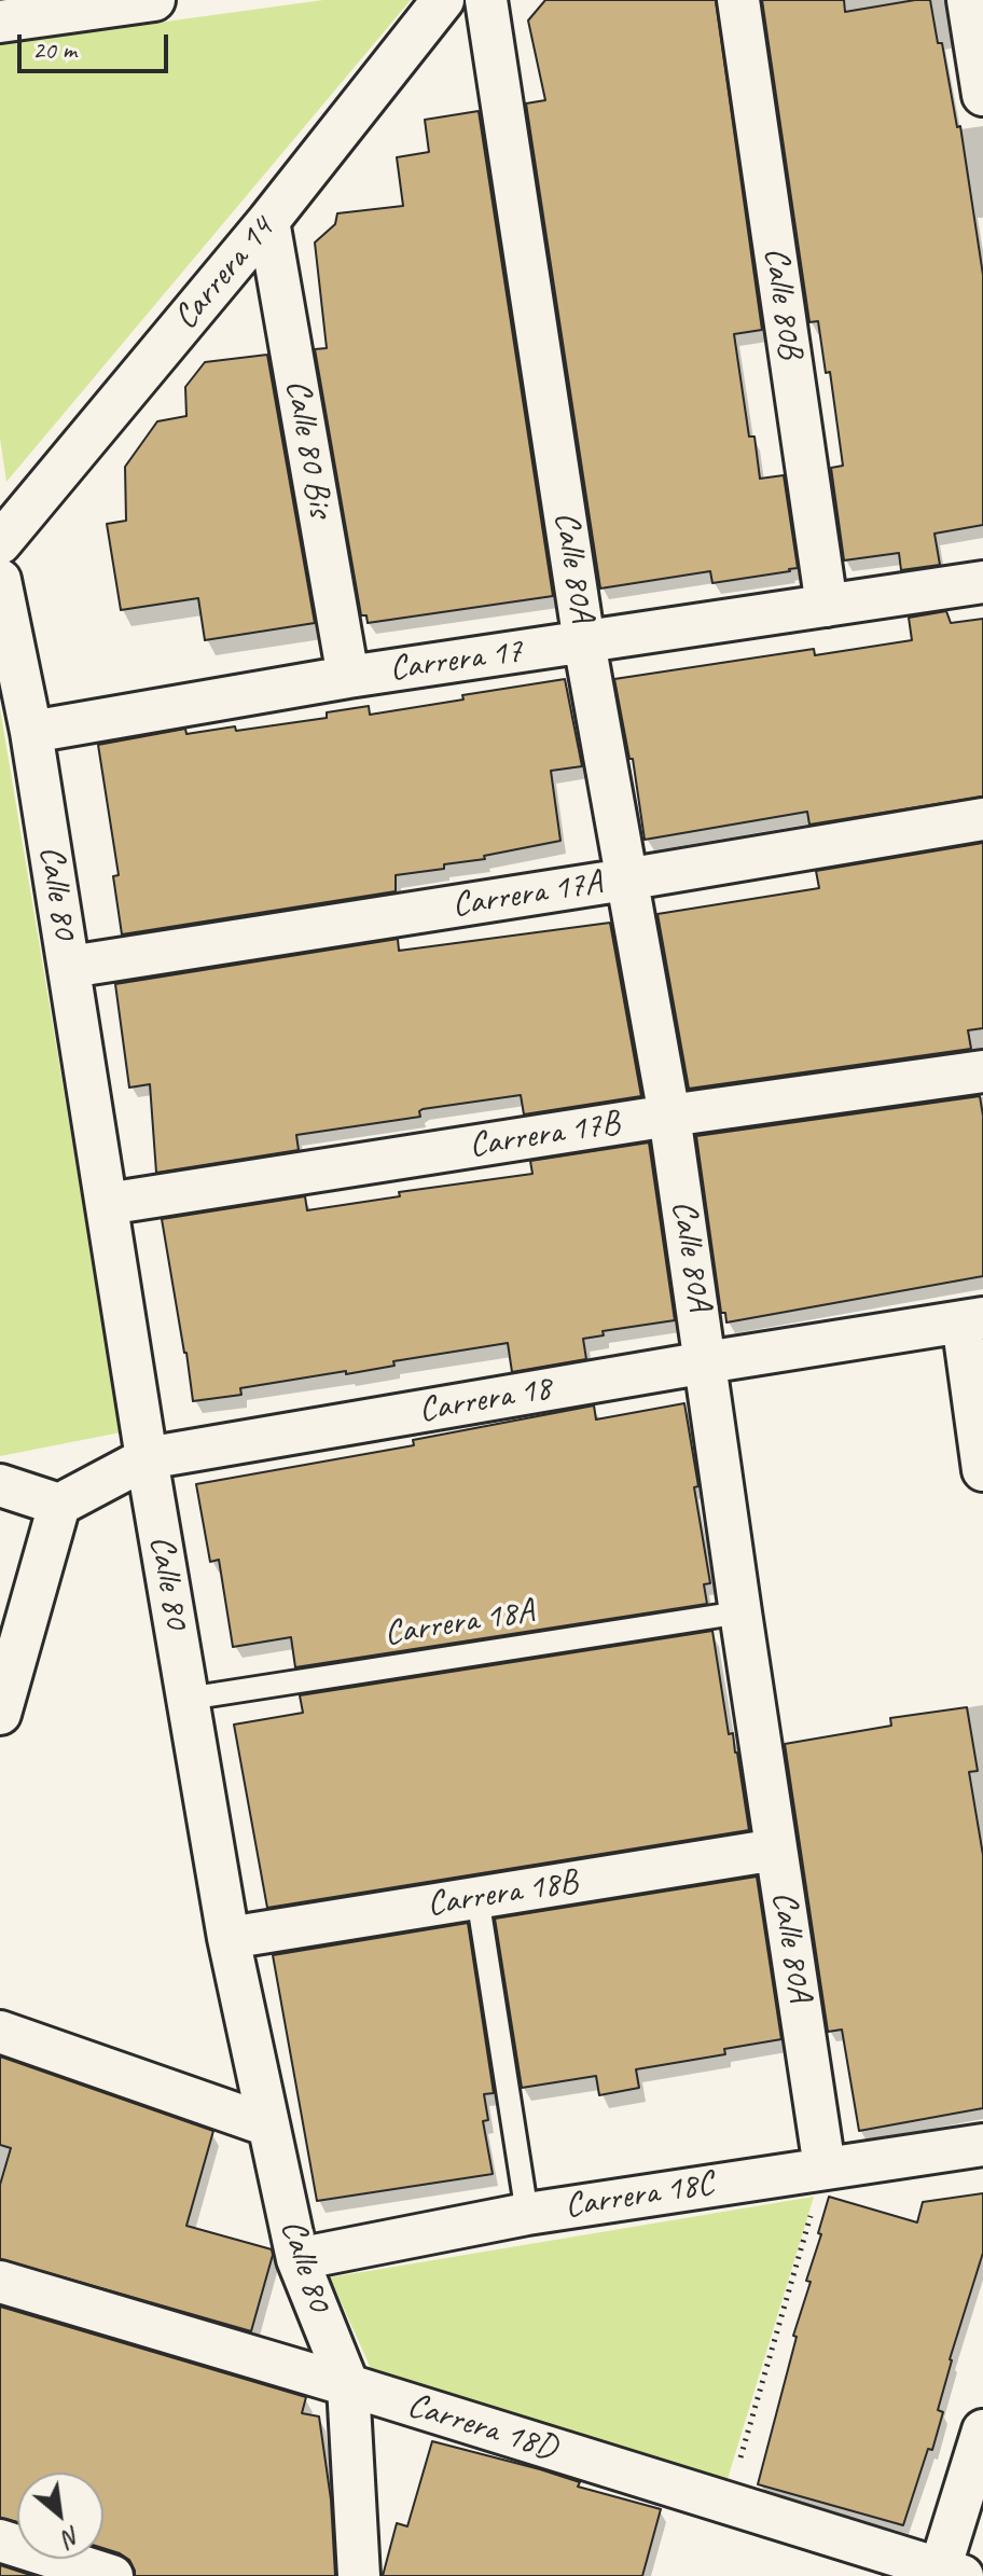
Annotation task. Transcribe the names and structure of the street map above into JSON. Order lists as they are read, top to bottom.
{
  "streets": {
    "street": [
      "Carrera 14",
      "Calle 80B",
      "Calle 80 Bis",
      "Calle 80A",
      "Carrera 17",
      "Calle 80",
      "Carrera 17A",
      "Carrera 17B",
      "Carrera 18",
      "Carrera 18B",
      "Carrera 18C",
      "Carrera 18D"
    ],
    "lane": ["Carrera 18A"]
  },
  "crossings": [
    ["Carrera 14", "Calle 80 Bis"],
    ["Calle 80B", "Carrera 17"],
    ["Calle 80 Bis", "Carrera 17"],
    ["Calle 80A", "Carrera 17"],
    ["Calle 80A", "Carrera 17A"],
    ["Calle 80A", "Carrera 17B"],
    ["Calle 80A", "Carrera 18"],
    ["Calle 80A", "Carrera 18A"],
    ["Calle 80A", "Carrera 18B"],
    ["Calle 80A", "Carrera 18C"],
    ["Carrera 17", "Calle 80"],
    ["Calle 80", "Carrera 17A"],
    ["Calle 80", "Carrera 17B"],
    ["Calle 80", "Carrera 18"],
    ["Calle 80", "Carrera 18A"],
    ["Calle 80", "Carrera 18B"],
    ["Calle 80", "Carrera 18C"],
    ["Calle 80", "Carrera 18D"]
  ],
  "scale_bar": "20 m",
  "north": "bottom right"
}
